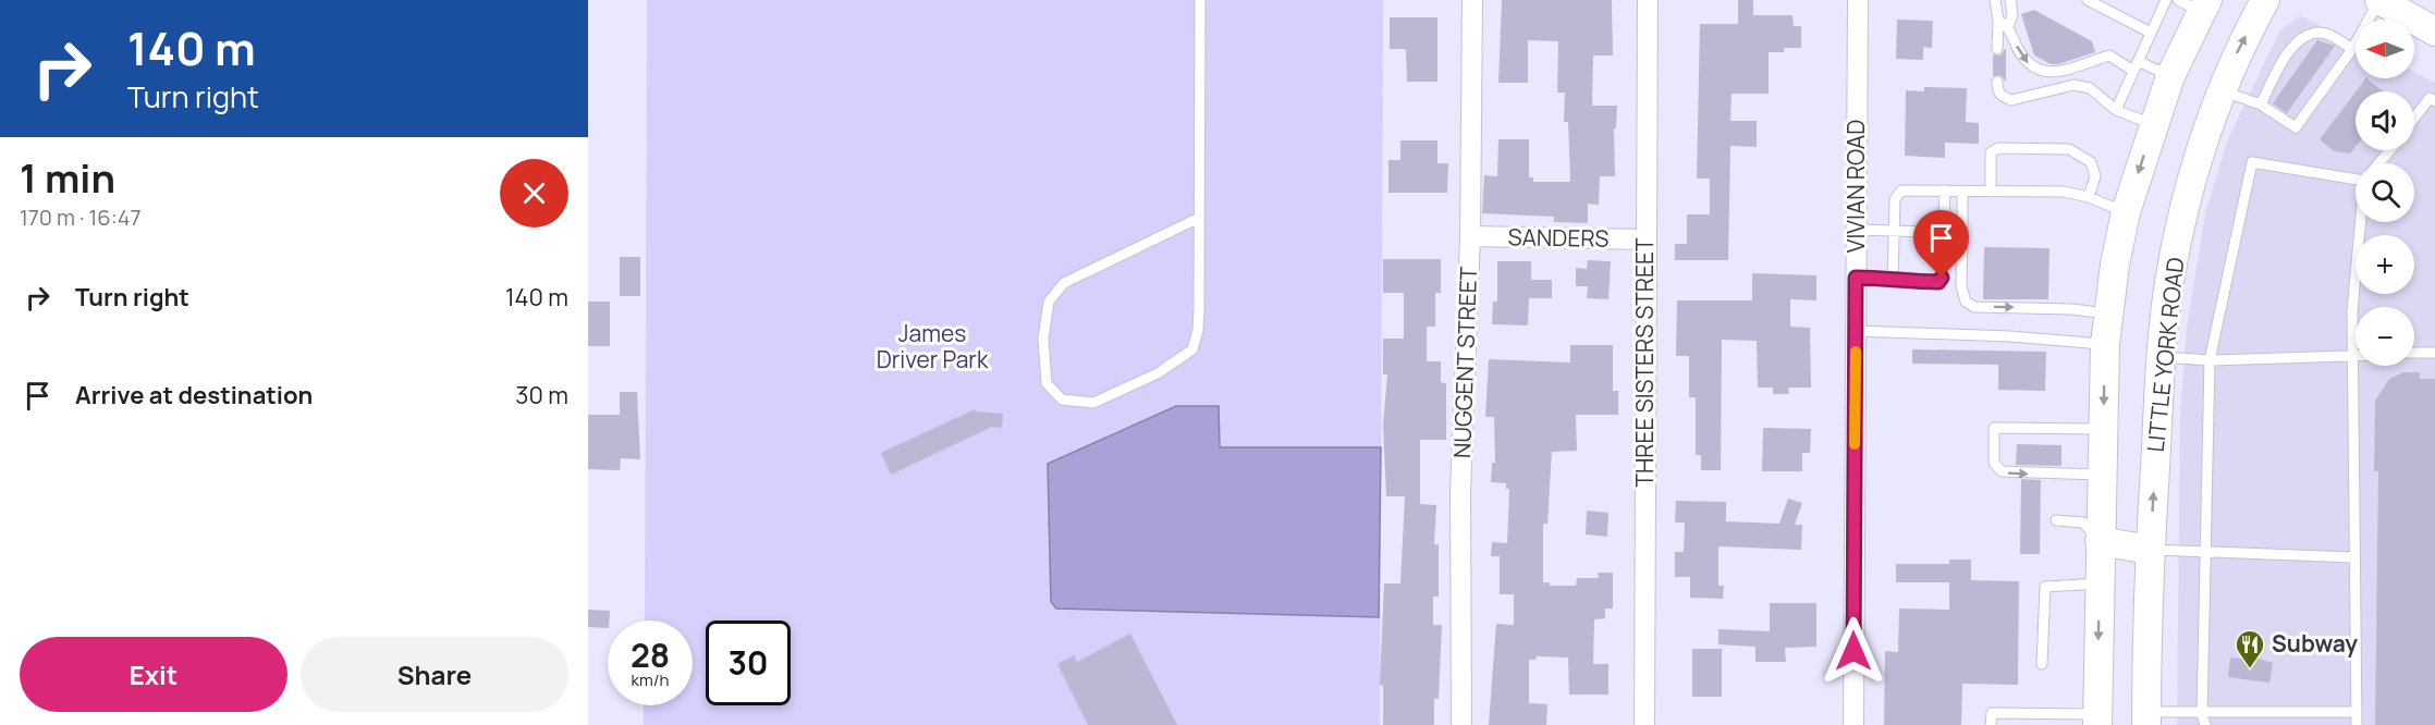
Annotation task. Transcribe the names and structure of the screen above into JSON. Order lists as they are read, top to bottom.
{
  "streets": {
    "main road": ["LITTLE YORK ROAD"],
    "street": [
      "VIVIAN ROAD",
      "SANDERS",
      "NUGGENT STREET",
      "THREE SISTERS STREET"
    ]
  },
  "crossings": [
    ["SANDERS", "NUGGENT STREET"],
    ["SANDERS", "THREE SISTERS STREET"]
  ],
  "parks": ["James Driver Park"],
  "places": {
    "restaurant": ["Subway"]
  },
  "north": "left",
  "page": {
    "turn": ["140 m", "Turn right"],
    "map_buttons": ["+", "−"],
    "heading": ["1 min", "170 m · 16:47"],
    "list": [
      {
        "name": "Turn right",
        "value": "140 m"
      },
      {
        "name": "Arrive at destination",
        "value": "30 m"
      }
    ],
    "speed": "28 km/h",
    "limit": "30",
    "buttons": ["Exit", "Share"]
  }
}
